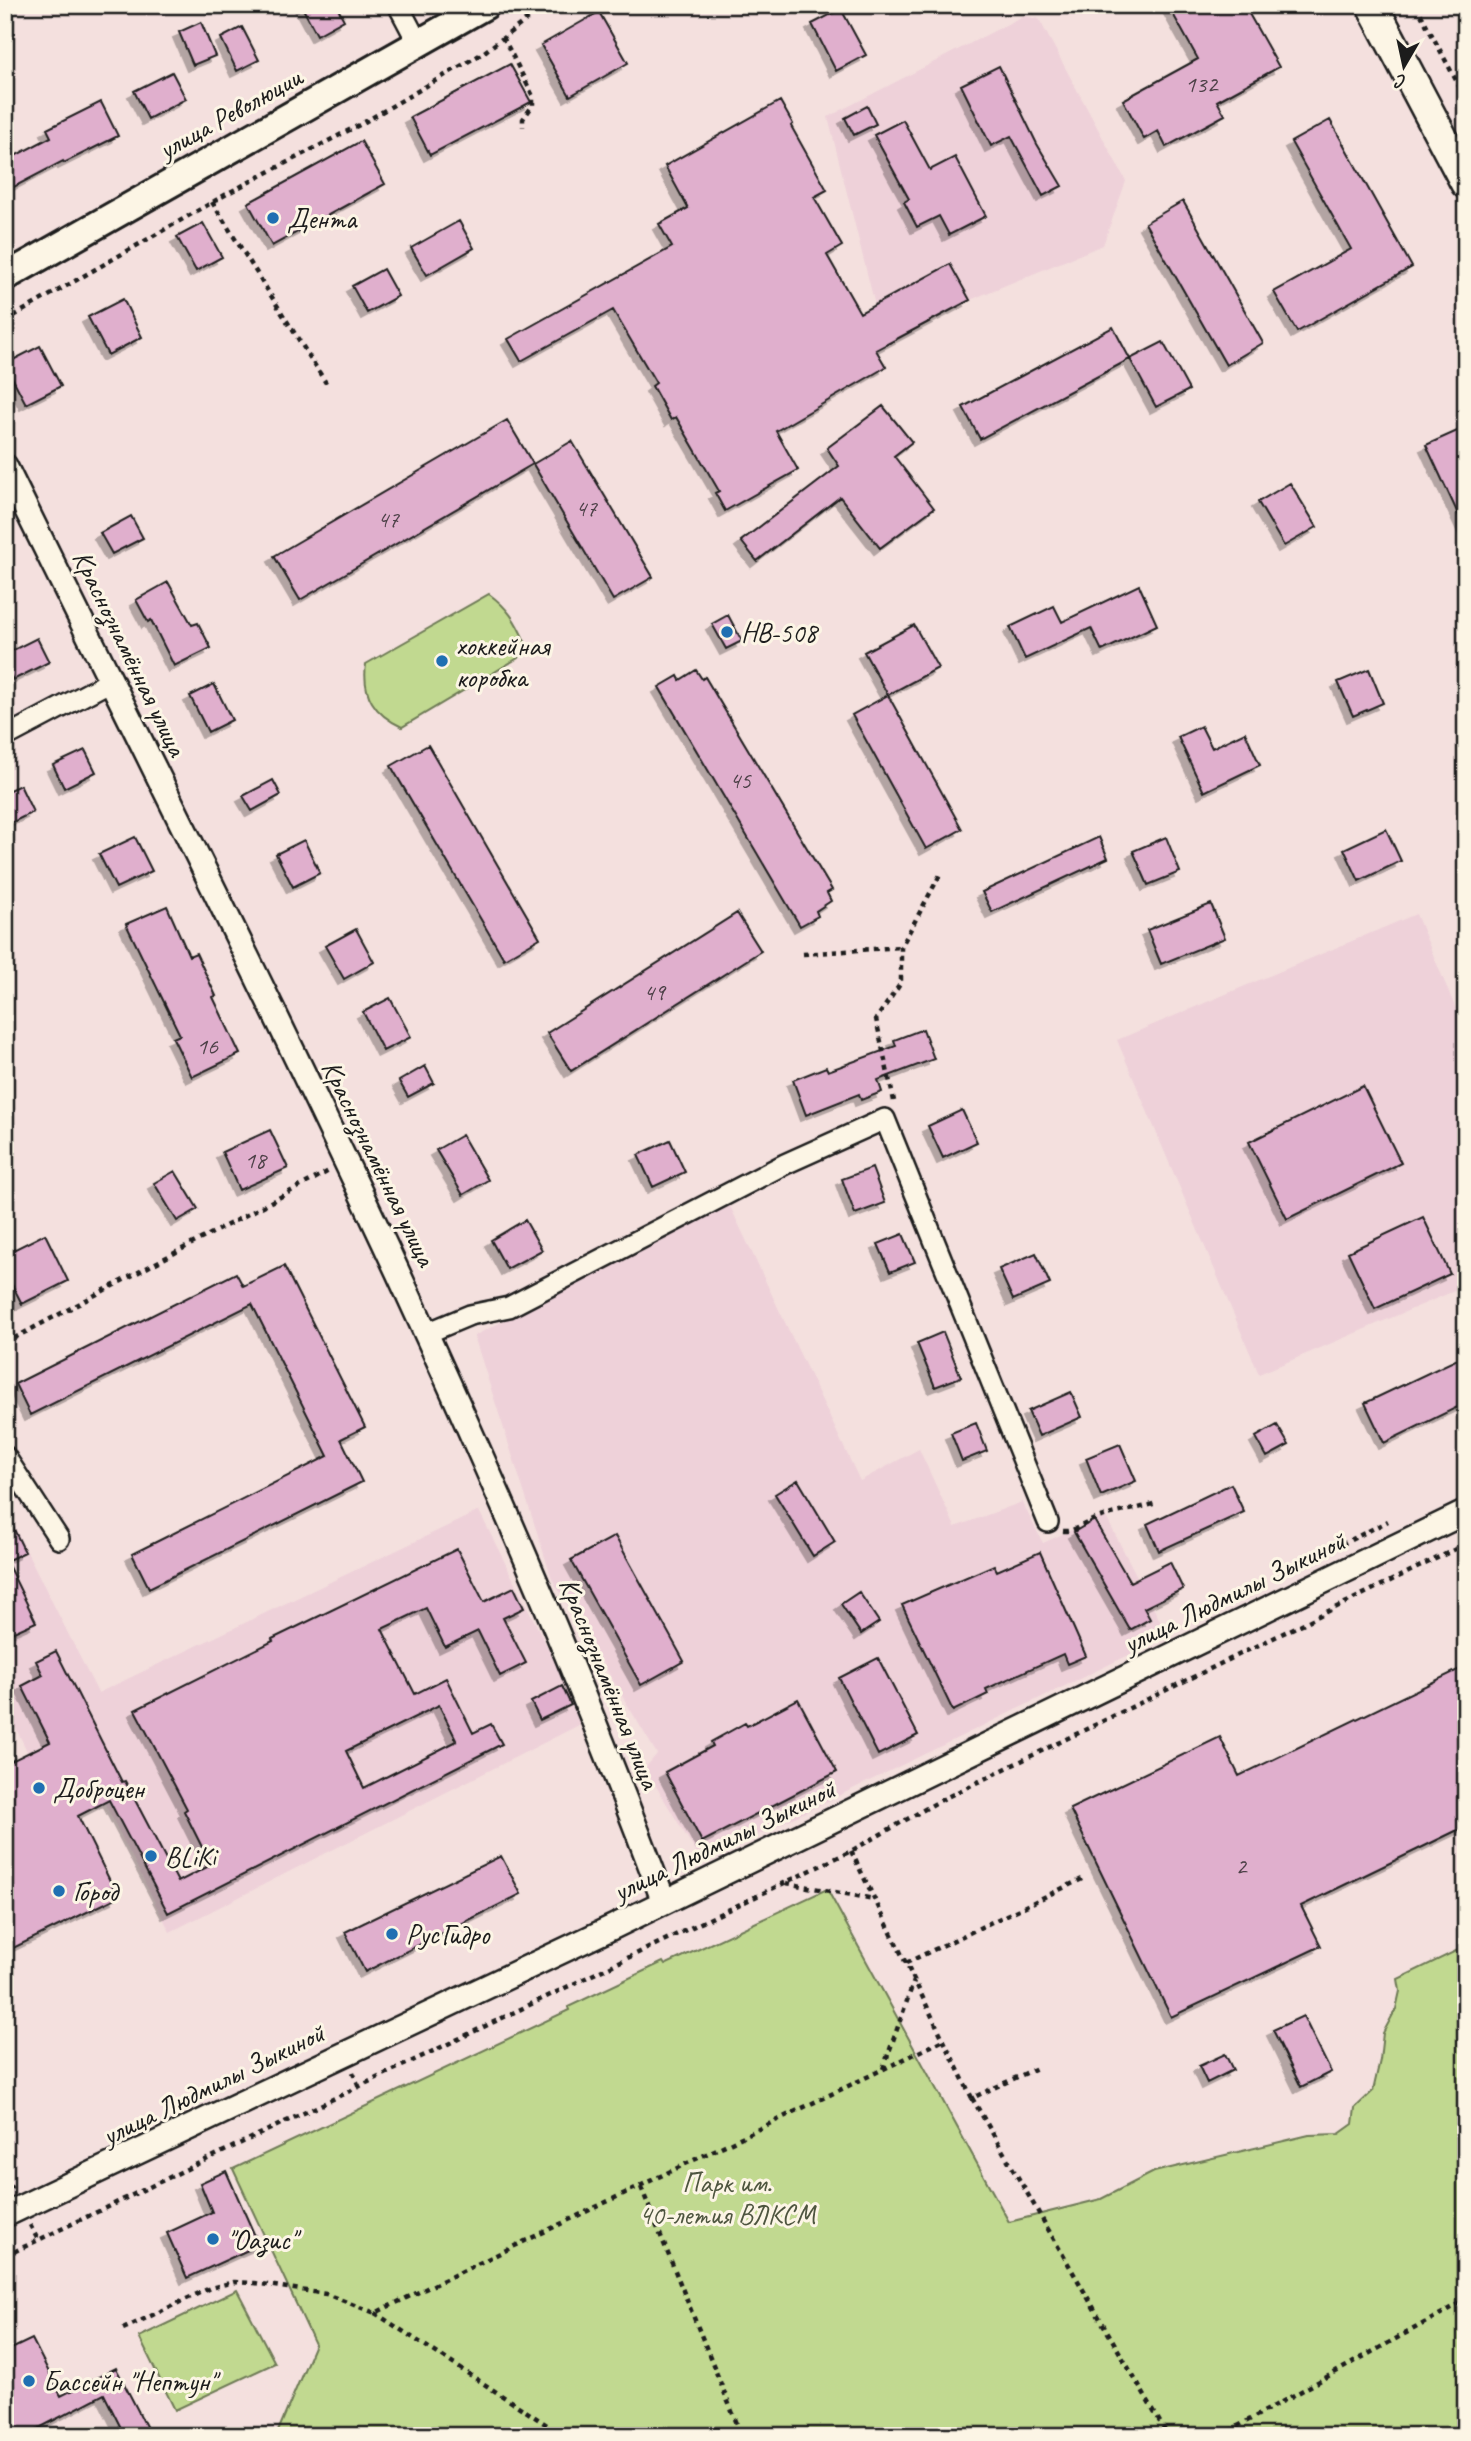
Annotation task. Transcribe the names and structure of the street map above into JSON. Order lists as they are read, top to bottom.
{
  "streets": {
    "main road": ["улица Революции"],
    "street": ["Краснознамённая улица", "улица Людмилы Зыкиной"]
  },
  "crossings": [
    ["Краснознамённая улица", "улица Людмилы Зыкиной"]
  ],
  "parks": ["Парк им. 40-летия ВЛКСМ"],
  "places": [
    "Дента",
    "НВ-508",
    "хоккейная коробка",
    "Доброцен",
    "BLiKi",
    "Город",
    "РусГидро",
    "\"Оазис\"",
    "Бассейн \"Нептун\""
  ],
  "house_numbers": [
    "132",
    "47",
    "47",
    "45",
    "49",
    "16",
    "18",
    "2"
  ],
  "north": "bottom"
}
